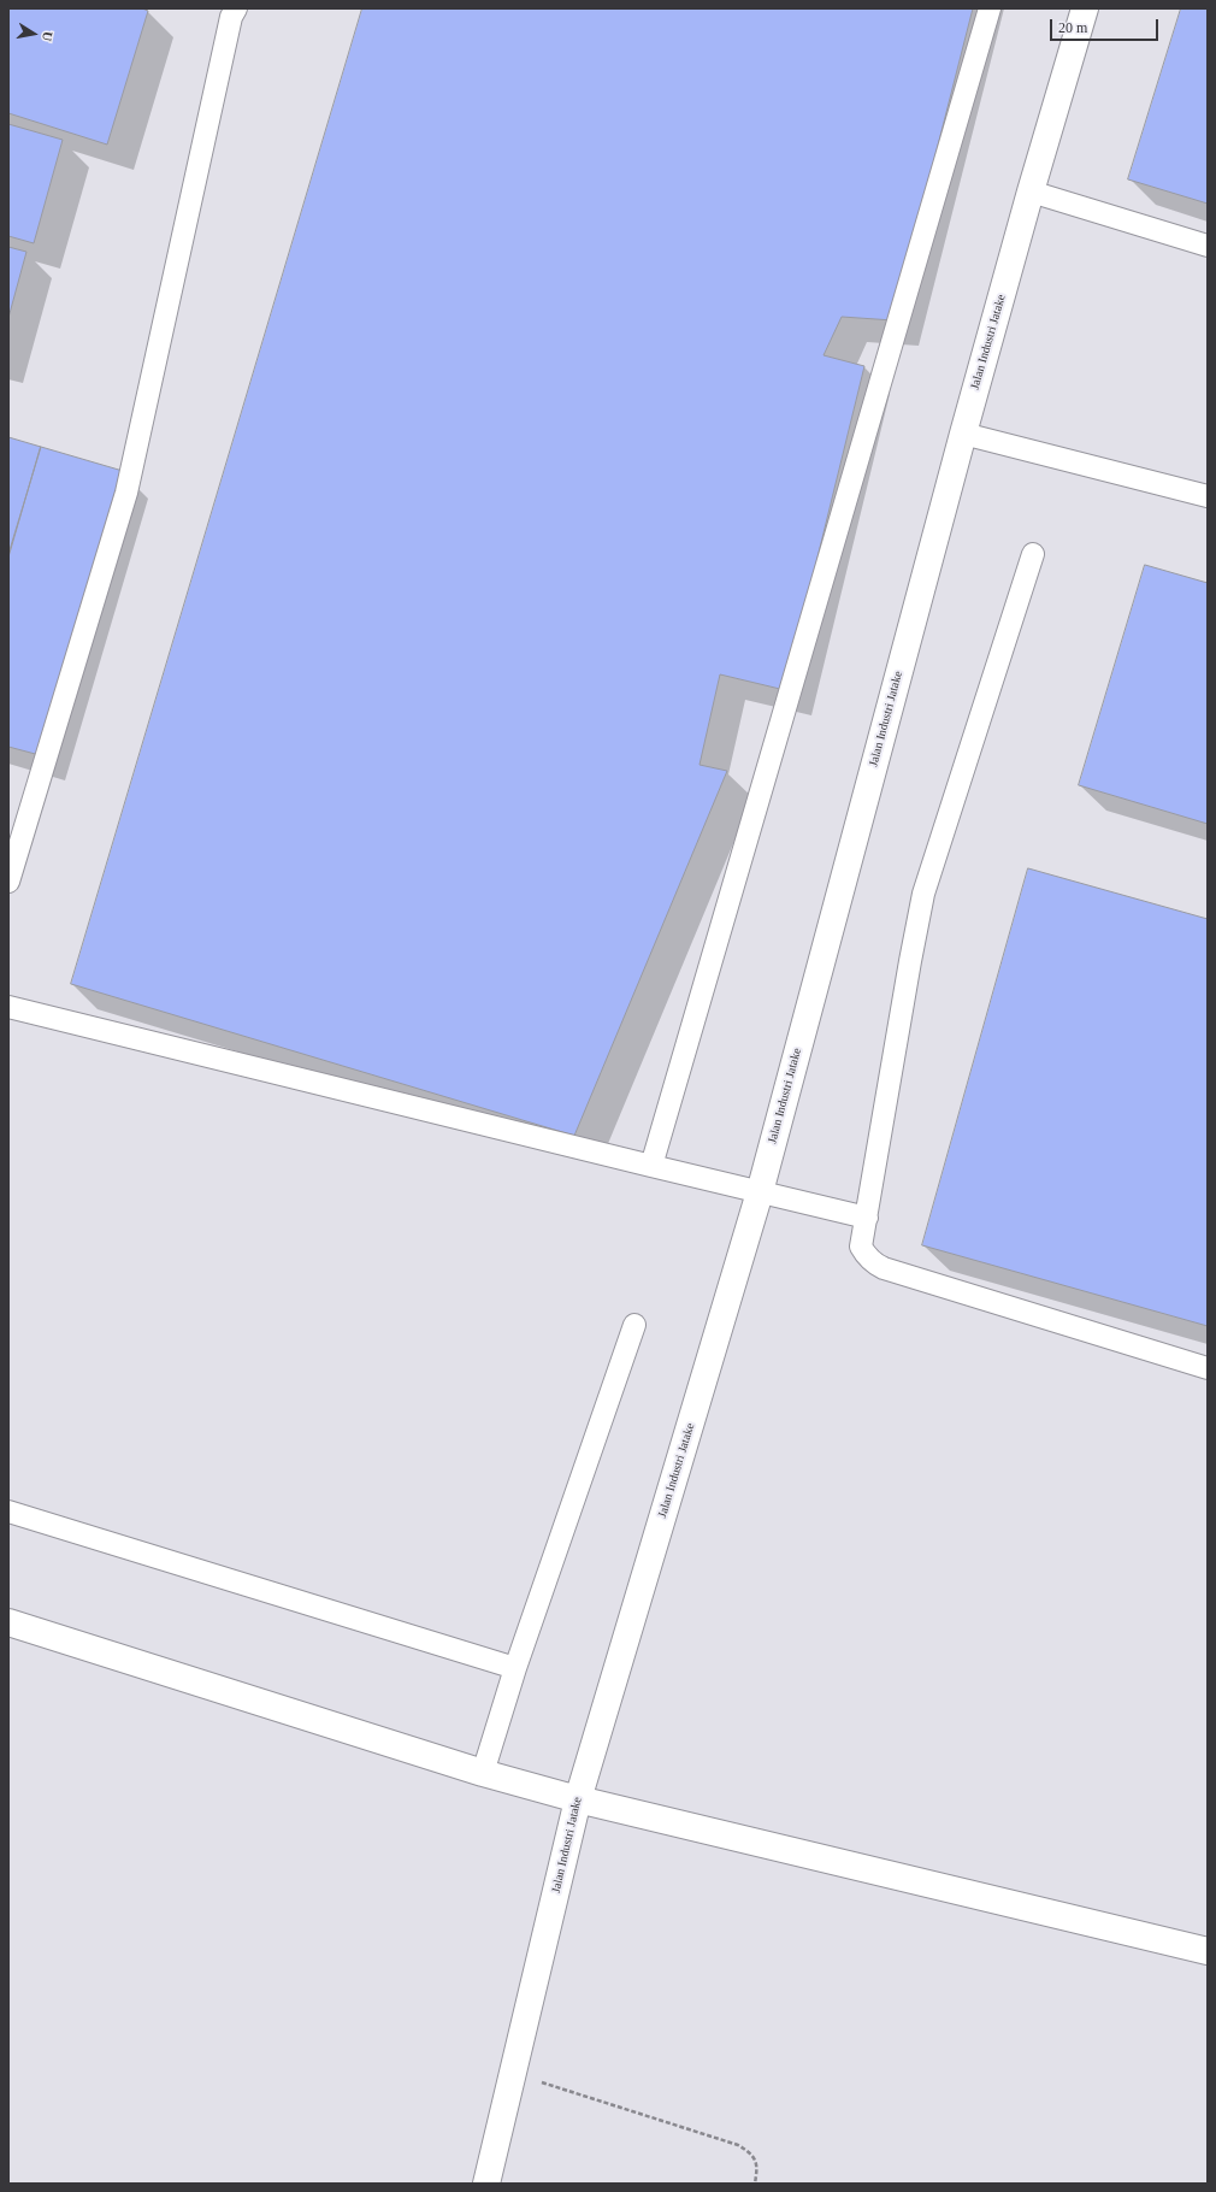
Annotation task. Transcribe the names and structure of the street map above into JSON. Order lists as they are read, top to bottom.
{
  "streets": {
    "street": ["Jalan Industri Jatake"]
  },
  "scale_bar": "20 m",
  "north": "right"
}
